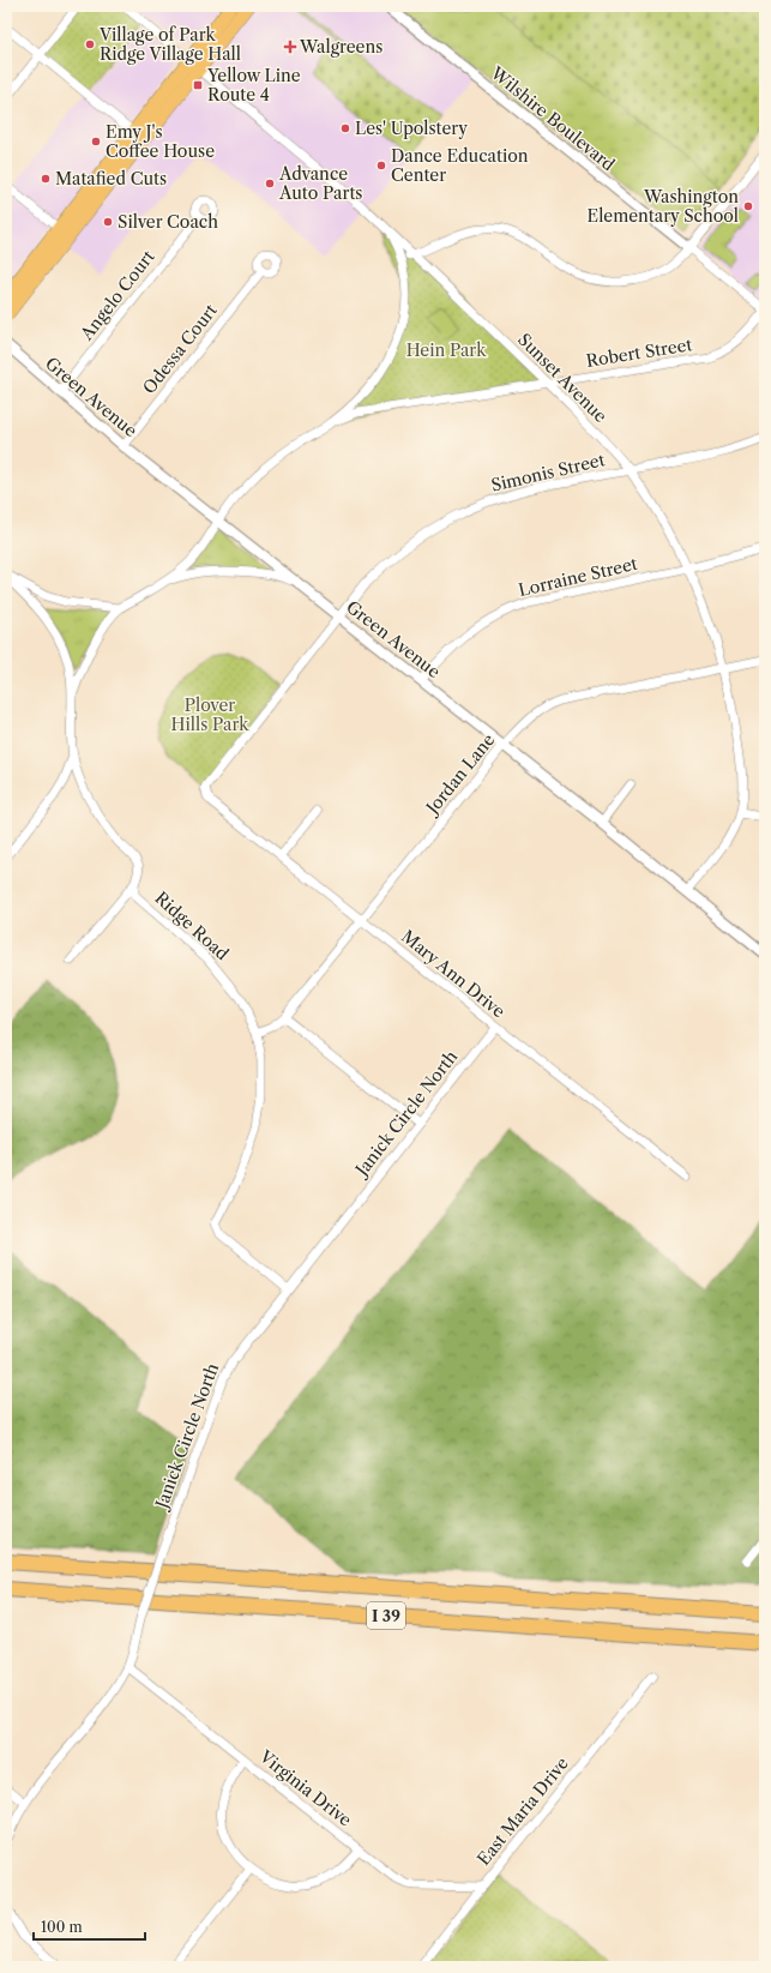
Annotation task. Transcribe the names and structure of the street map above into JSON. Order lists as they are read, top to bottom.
{
  "streets": {
    "highway": ["I 39"],
    "street": [
      "Wilshire Boulevard",
      "Angelo Court",
      "Odessa Court",
      "Robert Street",
      "Sunset Avenue",
      "Green Avenue",
      "Simonis Street",
      "Lorraine Street",
      "Jordan Lane",
      "Ridge Road",
      "Mary Ann Drive",
      "Janick Circle North",
      "Virginia Drive",
      "East Maria Drive"
    ]
  },
  "crossings": [
    ["Wilshire Boulevard", "Robert Street"],
    ["Angelo Court", "Green Avenue"],
    ["Odessa Court", "Green Avenue"],
    ["Robert Street", "Sunset Avenue"],
    ["Robert Street", "Green Avenue"],
    ["Sunset Avenue", "Green Avenue"],
    ["Sunset Avenue", "Simonis Street"],
    ["Sunset Avenue", "Lorraine Street"],
    ["Sunset Avenue", "Jordan Lane"],
    ["Green Avenue", "Simonis Street"],
    ["Green Avenue", "Lorraine Street"],
    ["Green Avenue", "Jordan Lane"],
    ["Simonis Street", "Mary Ann Drive"],
    ["Jordan Lane", "Ridge Road"],
    ["Jordan Lane", "Mary Ann Drive"],
    ["Ridge Road", "Janick Circle North"],
    ["Mary Ann Drive", "Janick Circle North"],
    ["Janick Circle North", "Virginia Drive"],
    ["Virginia Drive", "East Maria Drive"]
  ],
  "parks": ["Hein Park", "Plover Hills Park"],
  "places": {
    "other": [
      "Village of Park Ridge Village Hall",
      "Les' Upolstery",
      "Emy J's Coffee House",
      "Dance Education Center",
      "Matafied Cuts",
      "Advance Auto Parts",
      "Washington Elementary School",
      "Silver Coach"
    ],
    "health": ["Walgreens"],
    "transit": ["Yellow Line Route 4"]
  },
  "scale_bar": "100 m"
}
